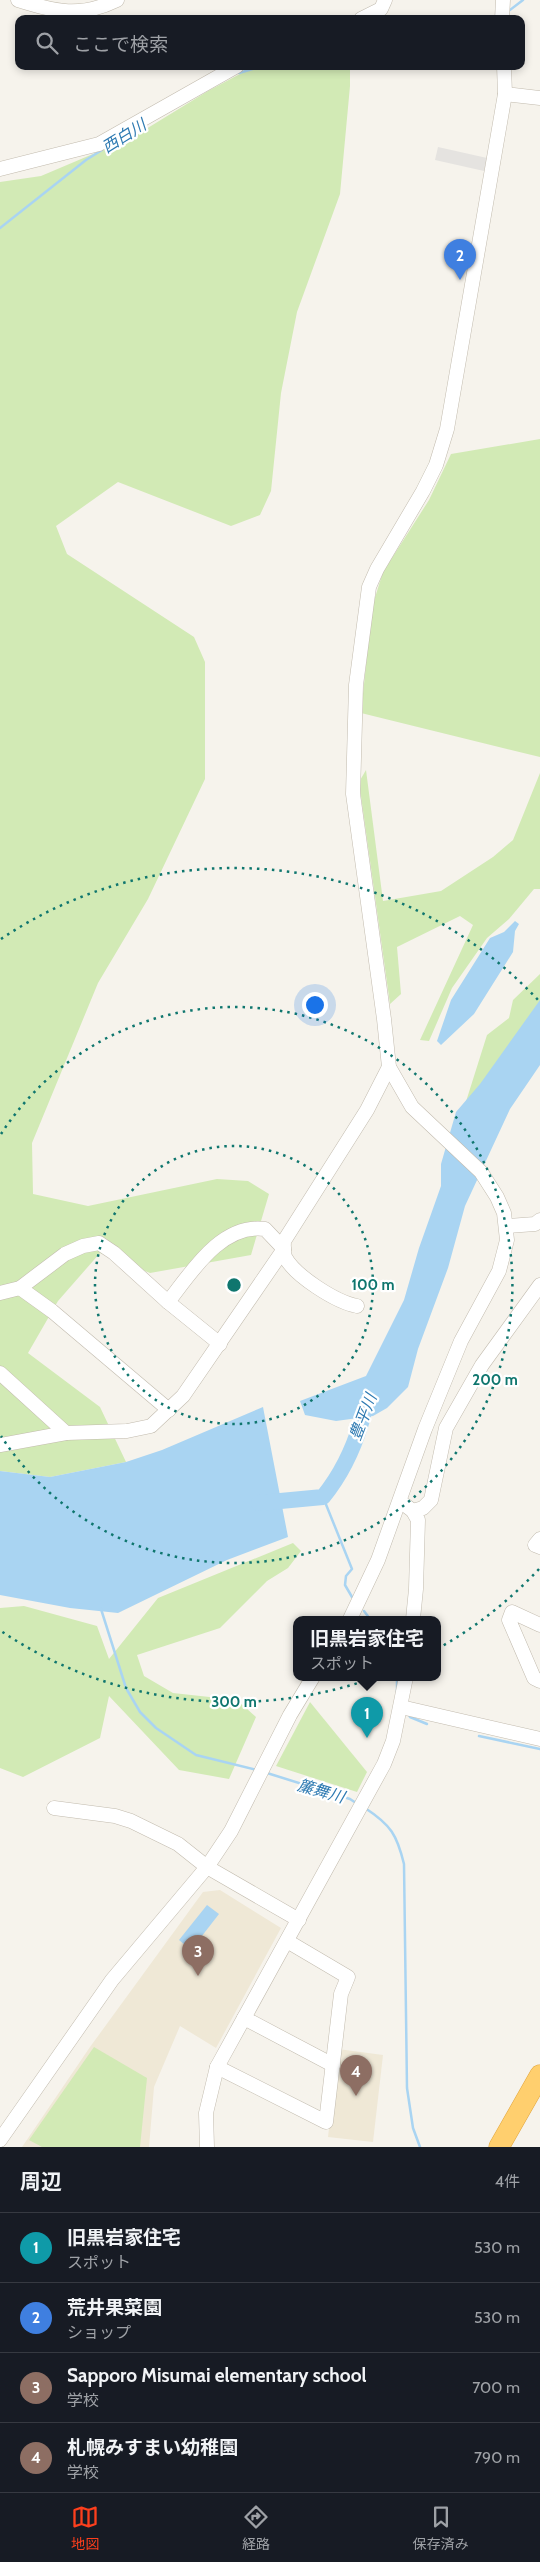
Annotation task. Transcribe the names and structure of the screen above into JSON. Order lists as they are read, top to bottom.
{
  "water": ["西白川", "豊平川", "簾舞川"],
  "page": {
    "search": "ここで検索",
    "pins": [
      "2",
      "1",
      "3",
      "4"
    ],
    "popup": ["旧黒岩家住宅", "スポット"],
    "heading": ["周辺", "4件"],
    "list": [
      {
        "mark": "1",
        "name": "旧黒岩家住宅",
        "note": "スポット",
        "value": "530 m"
      },
      {
        "mark": "2",
        "name": "荒井果菜園",
        "note": "ショップ",
        "value": "530 m"
      },
      {
        "mark": "3",
        "name": "Sapporo Misumai elementary school",
        "note": "学校",
        "value": "700 m"
      },
      {
        "mark": "4",
        "name": "札幌みすまい幼稚園",
        "note": "学校",
        "value": "790 m"
      }
    ],
    "nav": ["地図", "経路", "保存済み"]
  },
  "rings": ["100 m", "200 m", "300 m"]
}
